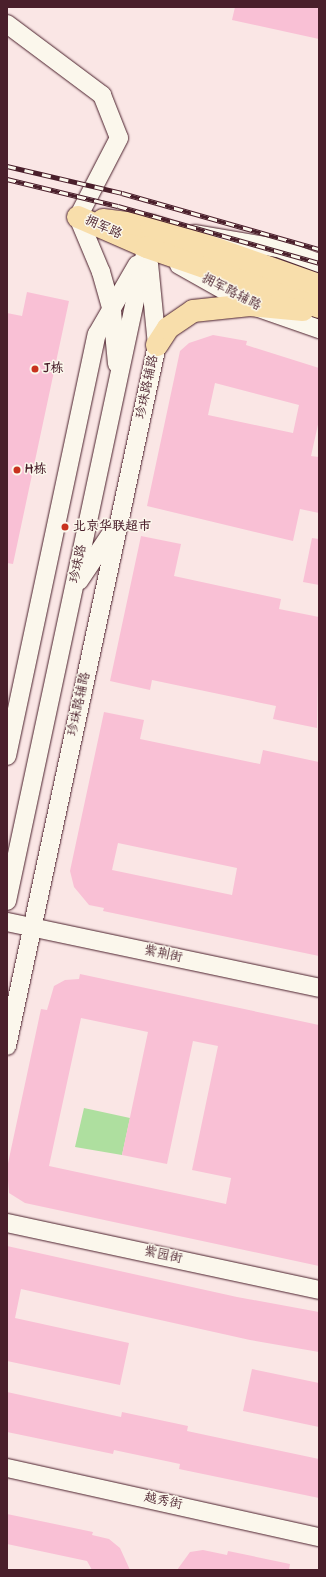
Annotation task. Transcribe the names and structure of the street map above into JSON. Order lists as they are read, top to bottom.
{
  "streets": {
    "main road": ["拥军路"],
    "street": [
      "拥军路辅路",
      "珍珠路辅路",
      "珍珠路",
      "紫荆街",
      "紫园街",
      "越秀街"
    ]
  },
  "crossings": [
    ["拥军路", "拥军路辅路"],
    ["拥军路", "珍珠路辅路"],
    ["拥军路", "珍珠路"],
    ["拥军路辅路", "珍珠路辅路"],
    ["拥军路辅路", "珍珠路"],
    ["珍珠路辅路", "珍珠路"],
    ["珍珠路辅路", "紫荆街"]
  ],
  "places": ["J栋", "H栋", "北京华联超巿"]
}
